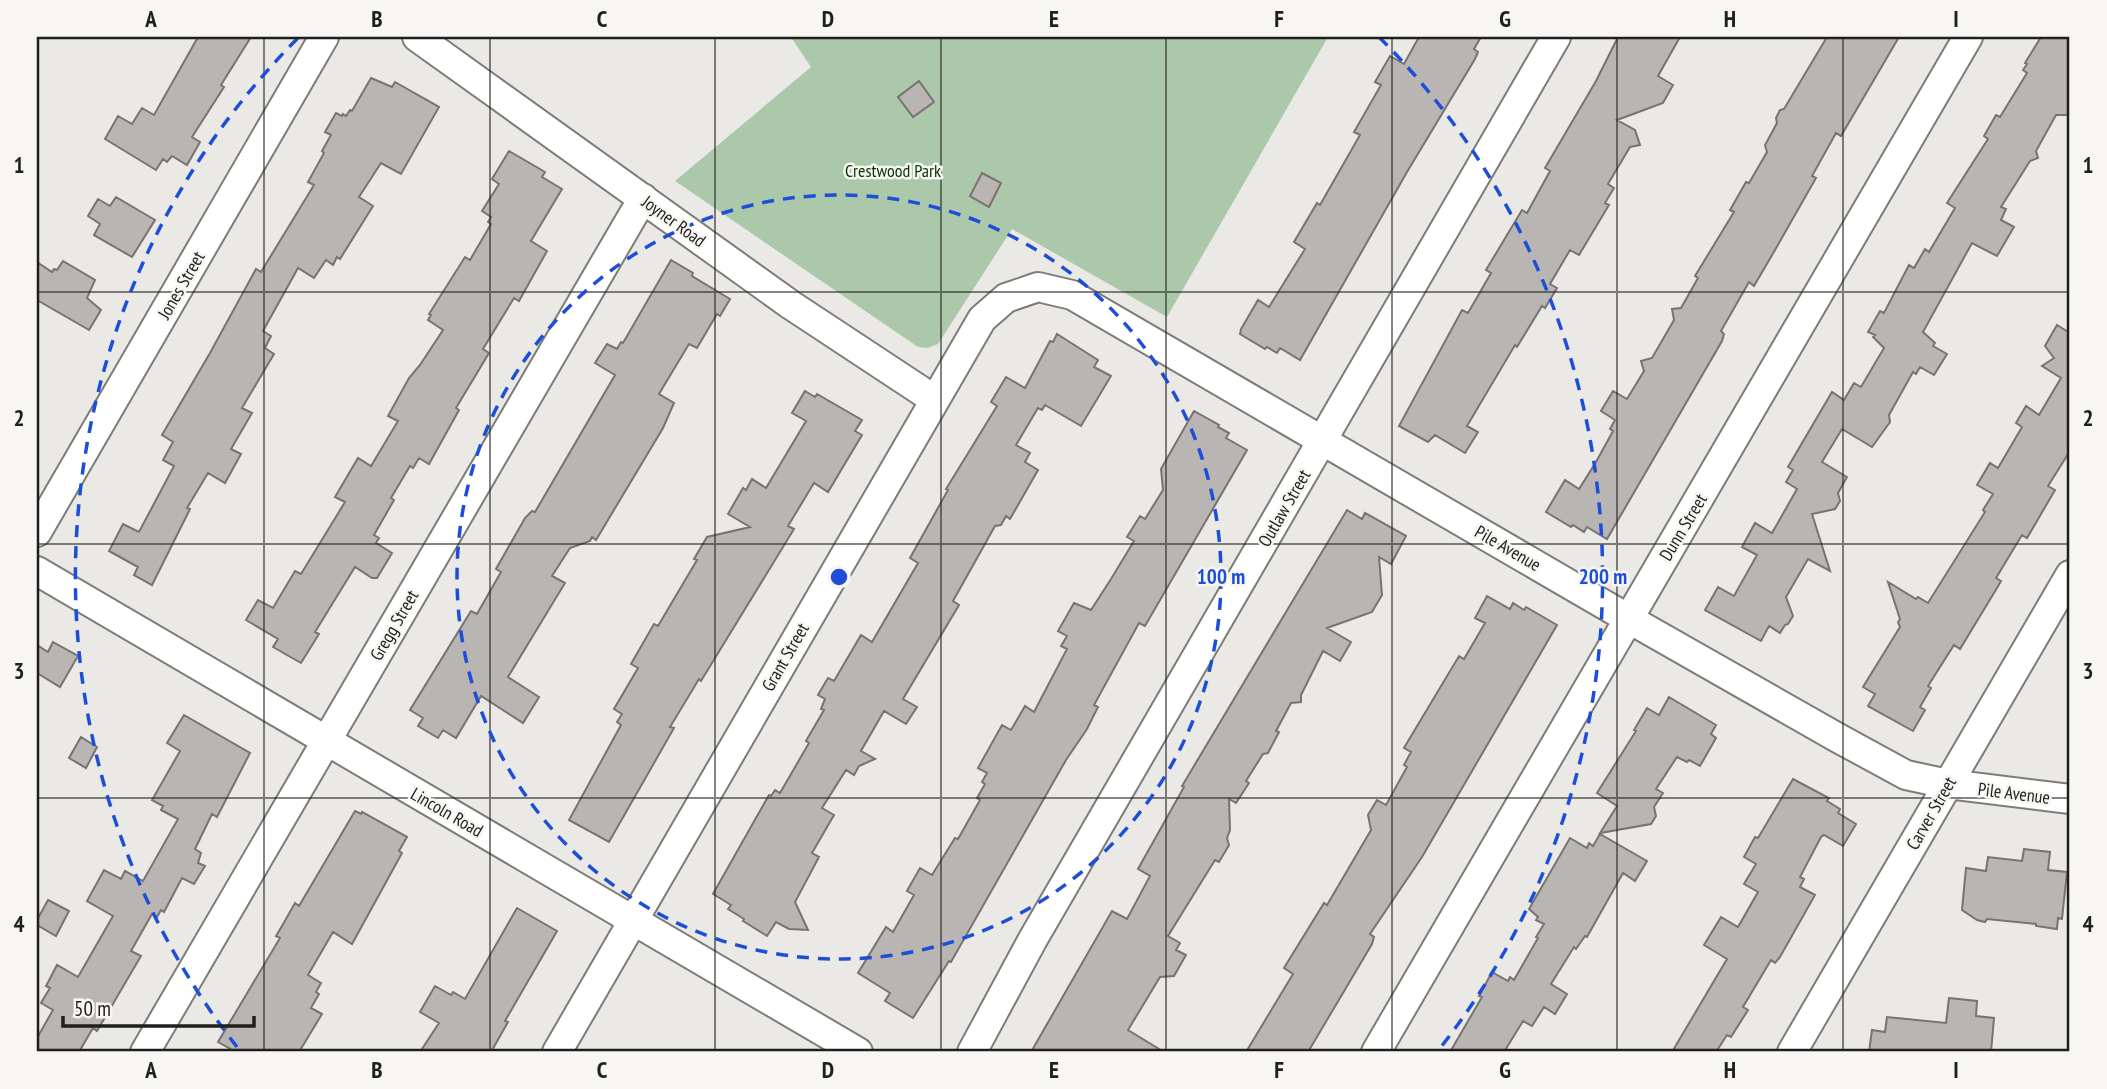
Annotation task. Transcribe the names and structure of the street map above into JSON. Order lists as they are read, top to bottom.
{
  "streets": {
    "street": [
      "Joyner Road",
      "Jones Street",
      "Outlaw Street",
      "Dunn Street",
      "Pile Avenue",
      "Gregg Street",
      "Grant Street",
      "Lincoln Road",
      "Carver Street"
    ]
  },
  "crossings": [
    ["Joyner Road", "Gregg Street"],
    ["Joyner Road", "Grant Street"],
    ["Outlaw Street", "Pile Avenue"],
    ["Dunn Street", "Pile Avenue"],
    ["Pile Avenue", "Grant Street"],
    ["Pile Avenue", "Carver Street"],
    ["Gregg Street", "Lincoln Road"],
    ["Grant Street", "Lincoln Road"]
  ],
  "parks": ["Crestwood Park"],
  "scale_bar": "50 m",
  "grid": {
    "columns": [
      "A",
      "B",
      "C",
      "D",
      "E",
      "F",
      "G",
      "H",
      "I"
    ],
    "rows": [
      "1",
      "2",
      "3",
      "4"
    ]
  },
  "rings": ["100 m", "200 m"]
}
